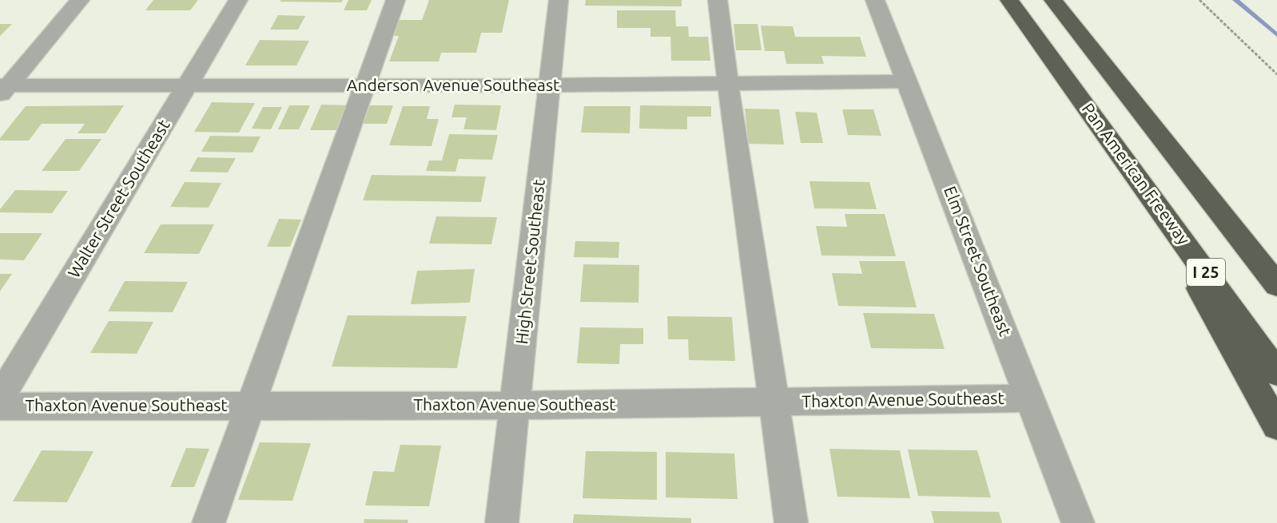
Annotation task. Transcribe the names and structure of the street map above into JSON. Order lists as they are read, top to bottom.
{
  "streets": {
    "highway": ["Pan American Freeway", "I 25"],
    "street": [
      "Anderson Avenue Southeast",
      "Walter Street Southeast",
      "Elm Street Southeast",
      "High Street Southeast",
      "Thaxton Avenue Southeast"
    ]
  },
  "crossings": [
    ["Anderson Avenue Southeast", "Walter Street Southeast"],
    ["Anderson Avenue Southeast", "Elm Street Southeast"],
    ["Anderson Avenue Southeast", "High Street Southeast"],
    ["Elm Street Southeast", "Thaxton Avenue Southeast"],
    ["High Street Southeast", "Thaxton Avenue Southeast"]
  ]
}
